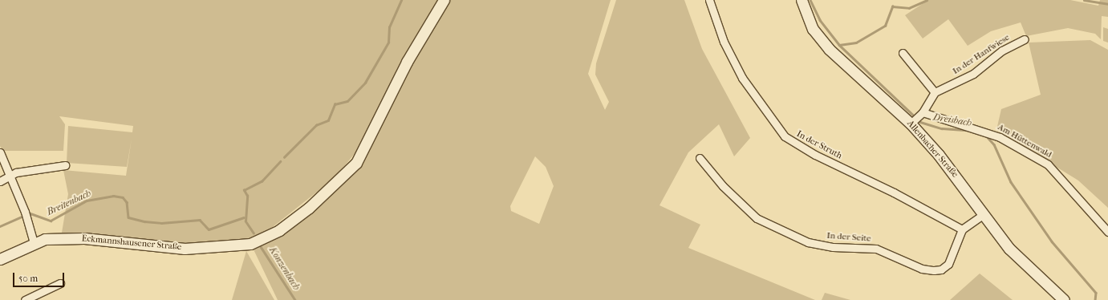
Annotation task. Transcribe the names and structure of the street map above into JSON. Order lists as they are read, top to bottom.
{
  "streets": {
    "main road": ["Allenbacher Straße", "Eckmannshausener Straße"],
    "street": [
      "In der Hanfwiese",
      "Am Hüttenwald",
      "In der Struth",
      "In der Seite"
    ]
  },
  "crossings": [
    ["Am Hüttenwald", "Allenbacher Straße"],
    ["In der Struth", "In der Seite"]
  ],
  "water": ["Dreisbach", "Breitenbach", "Konzenbach"],
  "scale_bar": "50 m"
}
